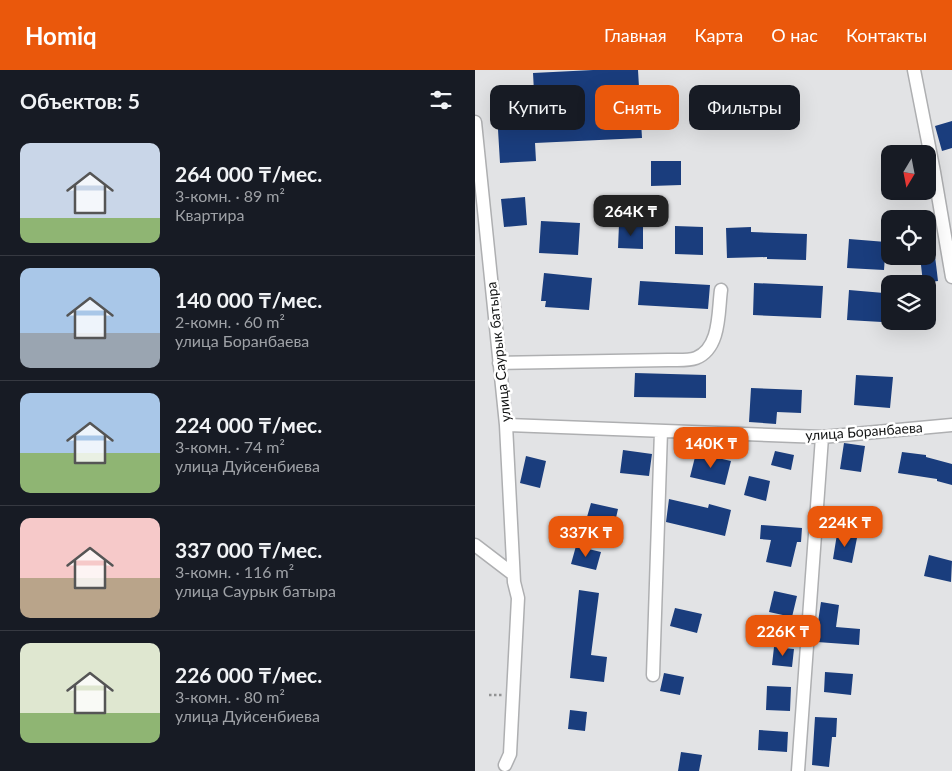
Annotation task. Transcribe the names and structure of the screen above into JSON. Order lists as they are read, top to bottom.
{
  "streets": {
    "street": ["улица Саурык батыра", "улица Боранбаева"]
  },
  "crossings": [
    ["улица Саурык батыра", "улица Боранбаева"]
  ],
  "north": "bottom",
  "page": {
    "header": "Homiq",
    "nav": [
      "Главная",
      "Карта",
      "О нас",
      "Контакты"
    ],
    "heading": "Объектов: 5",
    "chip": ["Купить", "Снять", "Фильтры"],
    "list": [
      {
        "name": "264 000 ₸/мес.",
        "note": "3-комн. · 89 m² · Квартира"
      },
      {
        "name": "140 000 ₸/мес.",
        "note": "2-комн. · 60 m² · улица Боранбаева"
      },
      {
        "name": "224 000 ₸/мес.",
        "note": "3-комн. · 74 m² · улица Дуйсенбиева"
      },
      {
        "name": "337 000 ₸/мес.",
        "note": "3-комн. · 116 m² · улица Саурык батыра"
      },
      {
        "name": "226 000 ₸/мес.",
        "note": "3-комн. · 80 m² · улица Дуйсенбиева"
      }
    ],
    "price": [
      "264K ₸",
      "140K ₸",
      "224K ₸",
      "337K ₸",
      "226K ₸"
    ]
  }
}
